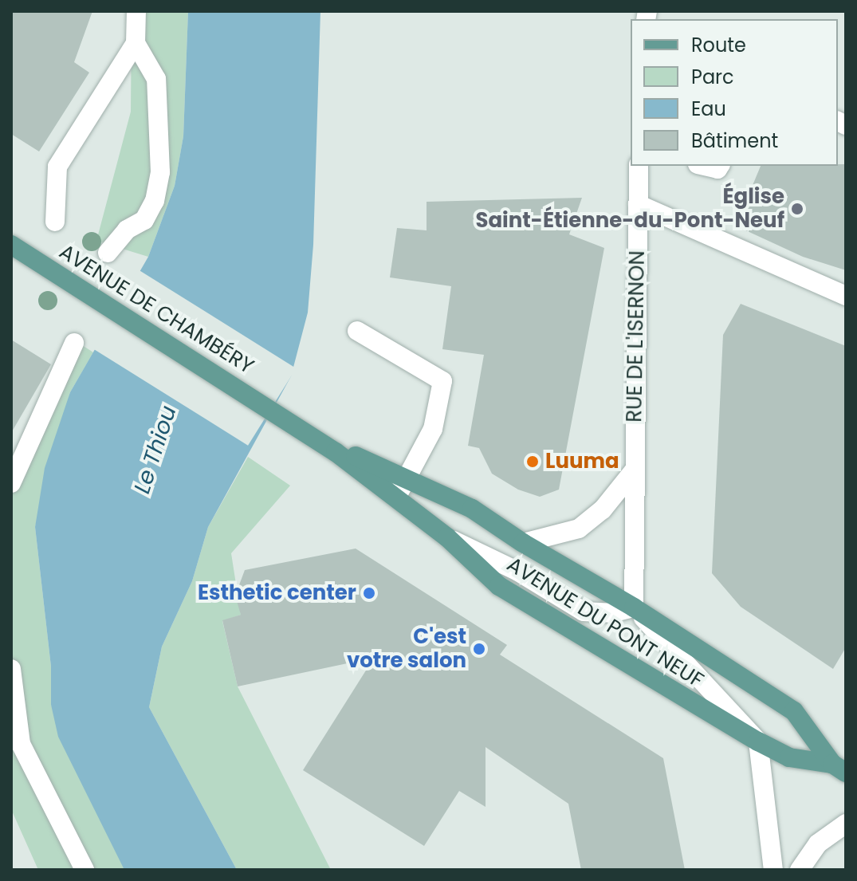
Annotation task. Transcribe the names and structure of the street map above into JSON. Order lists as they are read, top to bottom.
{
  "streets": {
    "main road": ["AVENUE DE CHAMBÉRY", "AVENUE DU PONT NEUF"],
    "street": ["RUE DE L'ISERNON"]
  },
  "crossings": [
    ["AVENUE DE CHAMBÉRY", "AVENUE DU PONT NEUF"],
    ["RUE DE L'ISERNON", "AVENUE DU PONT NEUF"]
  ],
  "water": ["Le Thiou"],
  "places": [
    "Église Saint-Étienne-du-Pont-Neuf",
    "Luuma",
    "Esthetic center",
    "C'est votre salon"
  ],
  "legend": [
    "Route",
    "Parc",
    "Eau",
    "Bâtiment"
  ]
}
